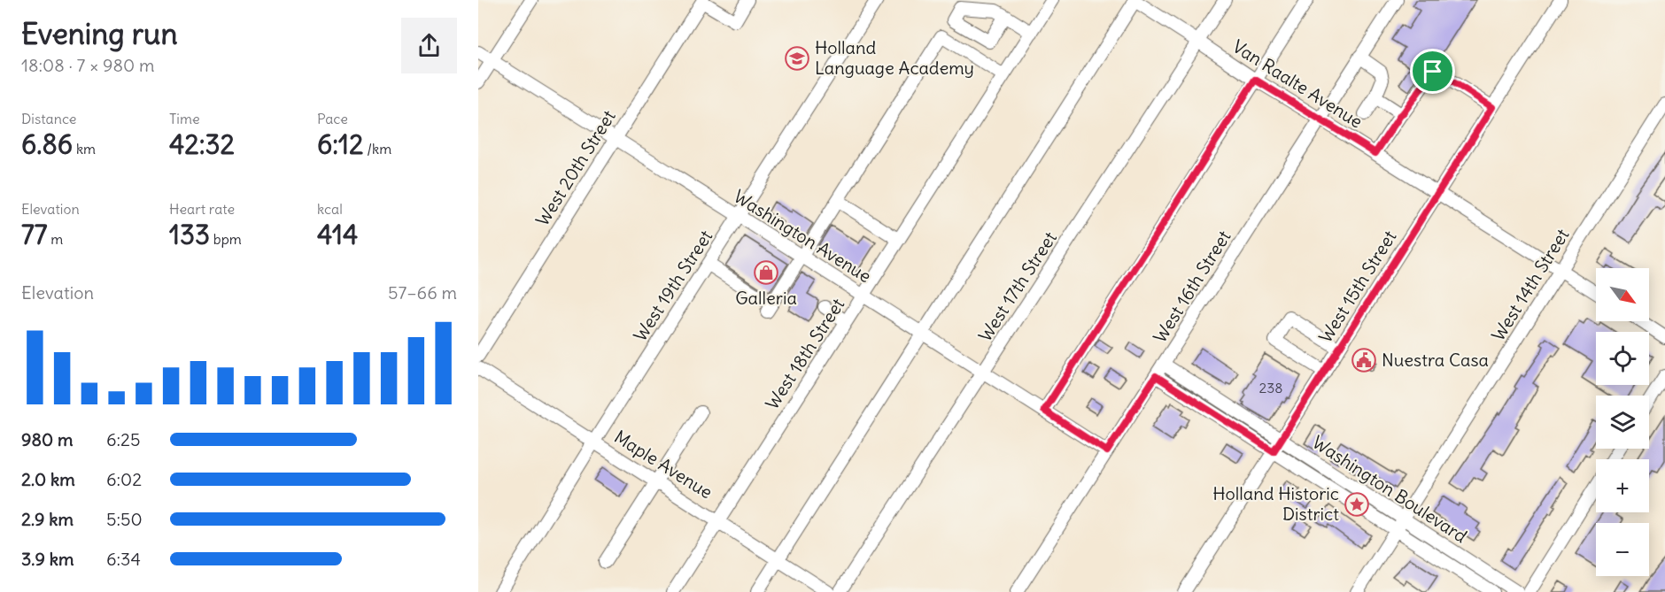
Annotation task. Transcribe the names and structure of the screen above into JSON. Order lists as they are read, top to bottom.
{
  "streets": {
    "street": [
      "Van Raalte Avenue",
      "West 20th Street",
      "Washington Avenue",
      "West 14th Street",
      "West 19th Street",
      "West 17th Street",
      "West 16th Street",
      "West 15th Street",
      "West 18th Street",
      "Maple Avenue",
      "Washington Boulevard"
    ]
  },
  "crossings": [
    ["Van Raalte Avenue", "West 14th Street"],
    ["Van Raalte Avenue", "West 17th Street"],
    ["Van Raalte Avenue", "West 16th Street"],
    ["Van Raalte Avenue", "West 15th Street"],
    ["West 20th Street", "Washington Avenue"],
    ["Washington Avenue", "West 19th Street"],
    ["Washington Avenue", "West 17th Street"],
    ["Washington Avenue", "West 16th Street"],
    ["Washington Avenue", "West 18th Street"],
    ["West 14th Street", "Washington Boulevard"],
    ["West 19th Street", "Maple Avenue"],
    ["West 16th Street", "Washington Boulevard"],
    ["West 15th Street", "Washington Boulevard"],
    ["West 18th Street", "Maple Avenue"]
  ],
  "places": {
    "school or university": ["Holland Language Academy"],
    "shop": ["Galleria"],
    "public building": ["Nuestra Casa"],
    "place": ["Holland Historic District"]
  },
  "house_numbers": ["238"],
  "north": "bottom right",
  "page": {
    "heading": ["Evening run", "18:08 · 7 × 980 m"],
    "stats": [
      ["Distance", "6.86 km"],
      ["Time", "42:32"],
      ["Pace", "6:12 /km"],
      ["Elevation", "77 m"],
      ["Heart rate", "133 bpm"],
      ["kcal", "414"]
    ],
    "map_buttons": ["+", "−"],
    "chart": ["Elevation", "57–66 m"],
    "list": [
      {
        "name": "980 m",
        "note": "6:25"
      },
      {
        "name": "2.0 km",
        "note": "6:02"
      },
      {
        "name": "2.9 km",
        "note": "5:50"
      },
      {
        "name": "3.9 km",
        "note": "6:34"
      }
    ]
  }
}
